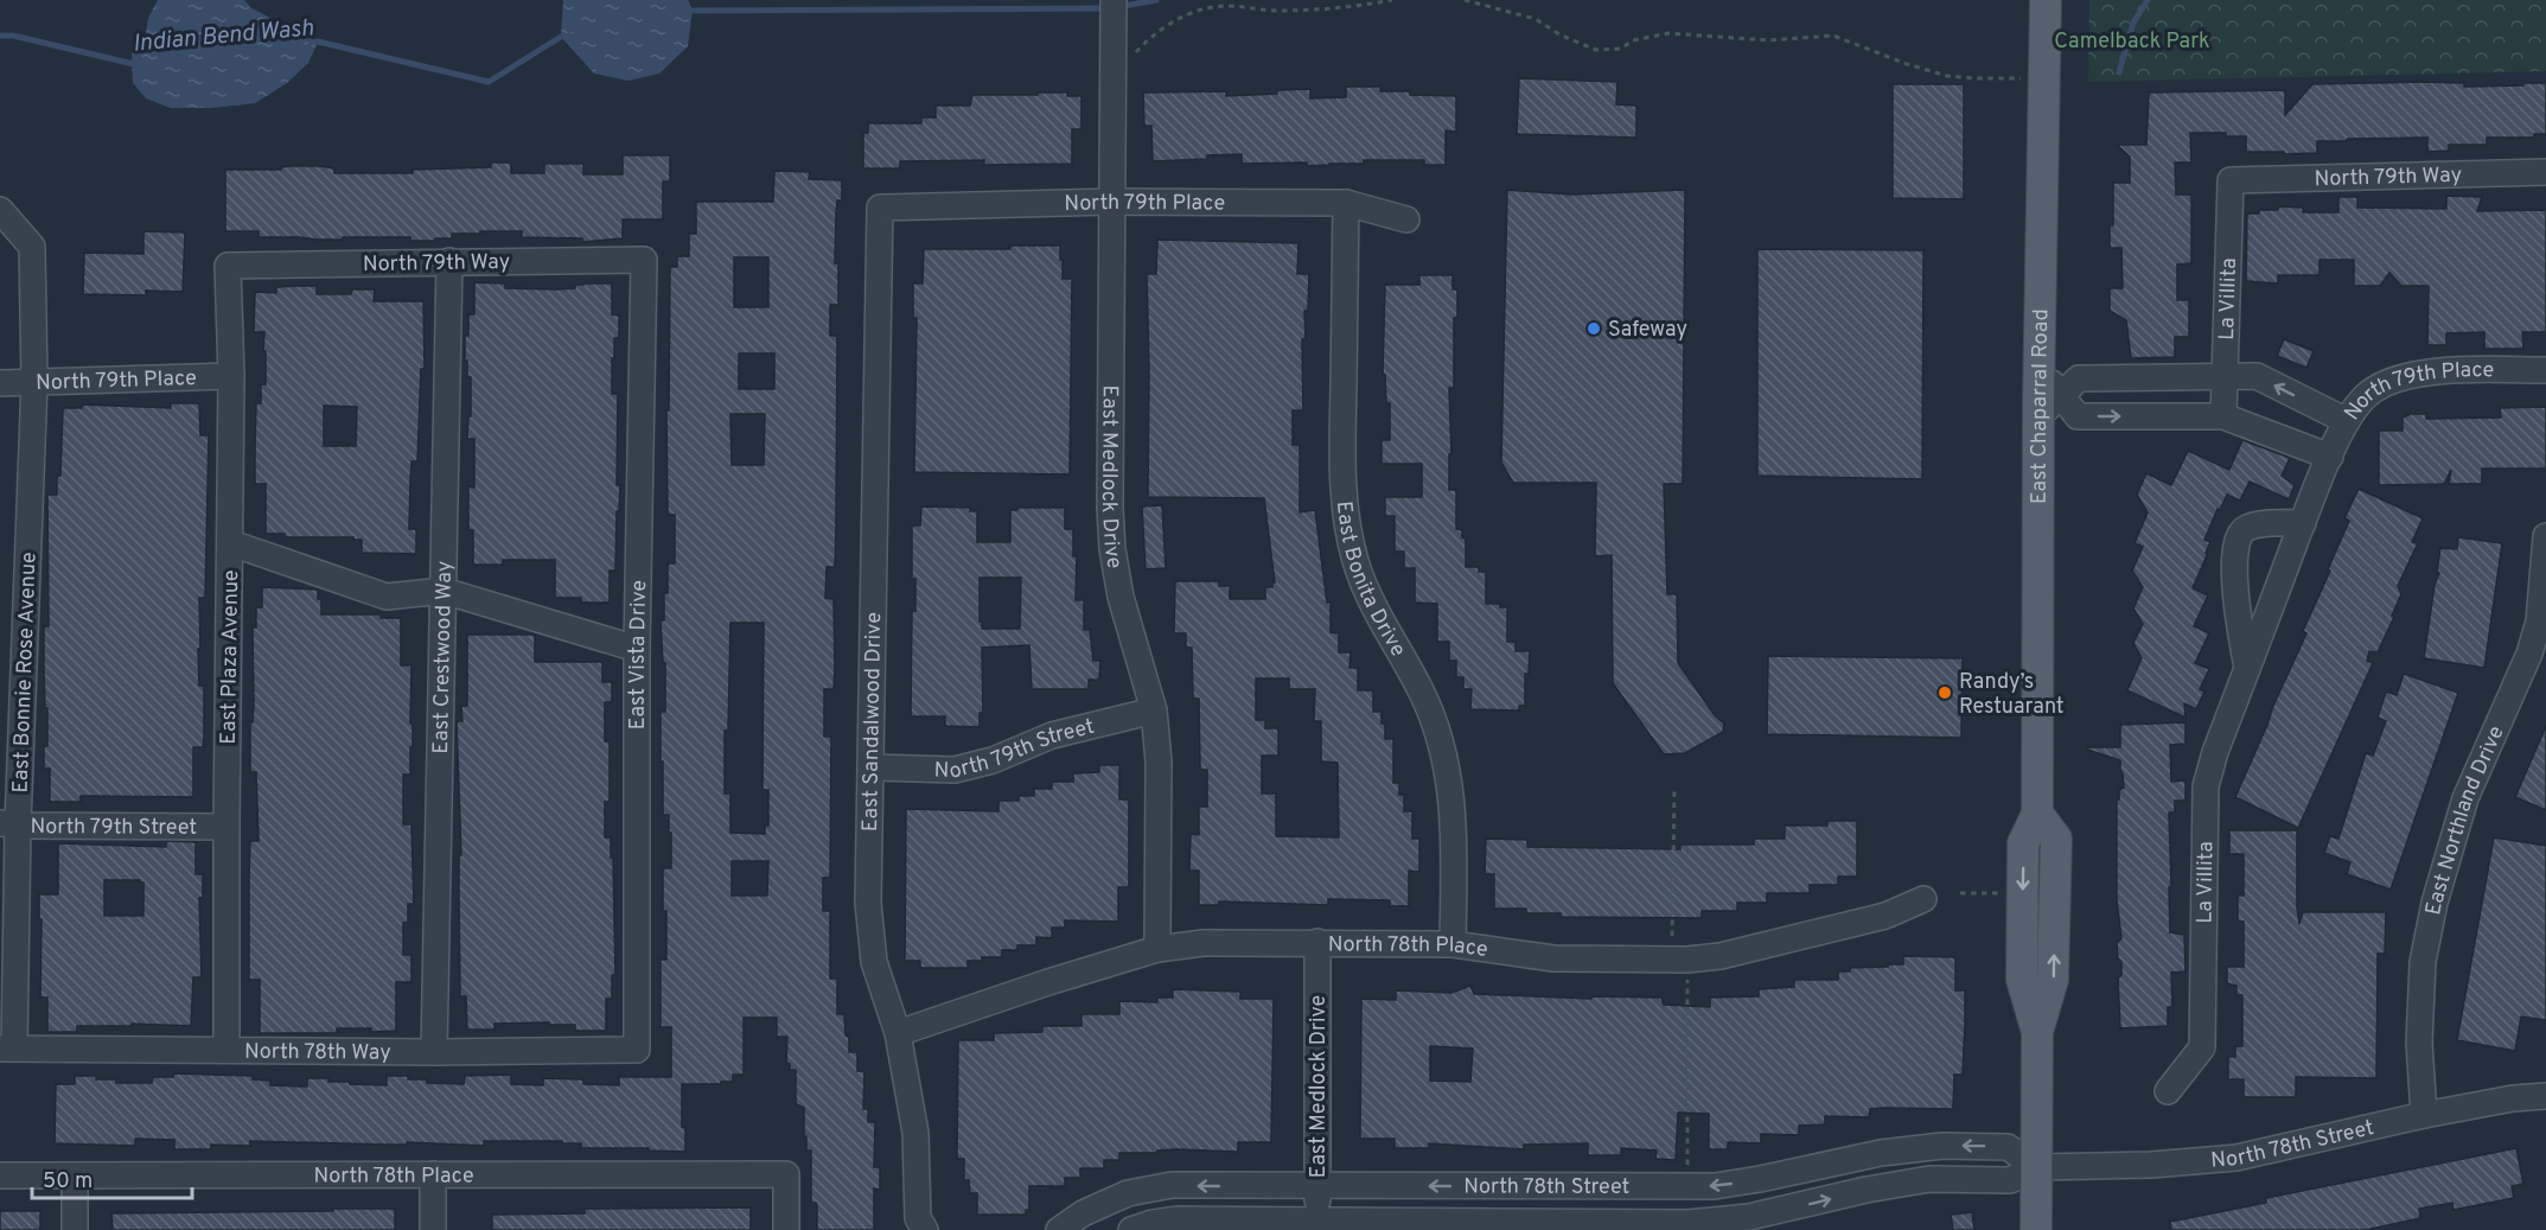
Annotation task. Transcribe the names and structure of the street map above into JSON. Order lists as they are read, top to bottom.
{
  "streets": {
    "main road": ["East Chaparral Road"],
    "street": [
      "North 79th Way",
      "North 79th Place",
      "La Villita",
      "East Medlock Drive",
      "East Bonita Drive",
      "East Vista Drive",
      "East Plaza Avenue",
      "East Crestwood Way",
      "East Bonnie Rose Avenue",
      "East Sandalwood Drive",
      "North 79th Street",
      "East Northland Drive",
      "North 78th Place",
      "North 78th Way",
      "North 78th Street"
    ]
  },
  "crossings": [
    ["North 79th Way", "La Villita"],
    ["North 79th Way", "East Vista Drive"],
    ["North 79th Way", "East Plaza Avenue"],
    ["North 79th Way", "East Crestwood Way"],
    ["North 79th Place", "La Villita"],
    ["North 79th Place", "East Chaparral Road"],
    ["North 79th Place", "East Medlock Drive"],
    ["North 79th Place", "East Bonita Drive"],
    ["North 79th Place", "East Plaza Avenue"],
    ["North 79th Place", "East Bonnie Rose Avenue"],
    ["North 79th Place", "East Sandalwood Drive"],
    ["East Chaparral Road", "North 78th Street"],
    ["East Medlock Drive", "North 79th Street"],
    ["East Medlock Drive", "North 78th Place"],
    ["East Medlock Drive", "North 78th Street"],
    ["East Bonita Drive", "North 78th Place"],
    ["East Vista Drive", "North 78th Way"],
    ["East Plaza Avenue", "North 79th Street"],
    ["East Plaza Avenue", "North 78th Way"],
    ["East Crestwood Way", "North 78th Way"],
    ["East Bonnie Rose Avenue", "North 79th Street"],
    ["East Bonnie Rose Avenue", "North 78th Way"],
    ["East Sandalwood Drive", "North 79th Street"],
    ["East Sandalwood Drive", "North 78th Place"],
    ["East Northland Drive", "North 78th Street"]
  ],
  "water": ["Indian Bend Wash"],
  "parks": ["Camelback Park"],
  "places": ["Safeway", "Randy’s Restuarant"],
  "scale_bar": "50 m"
}
